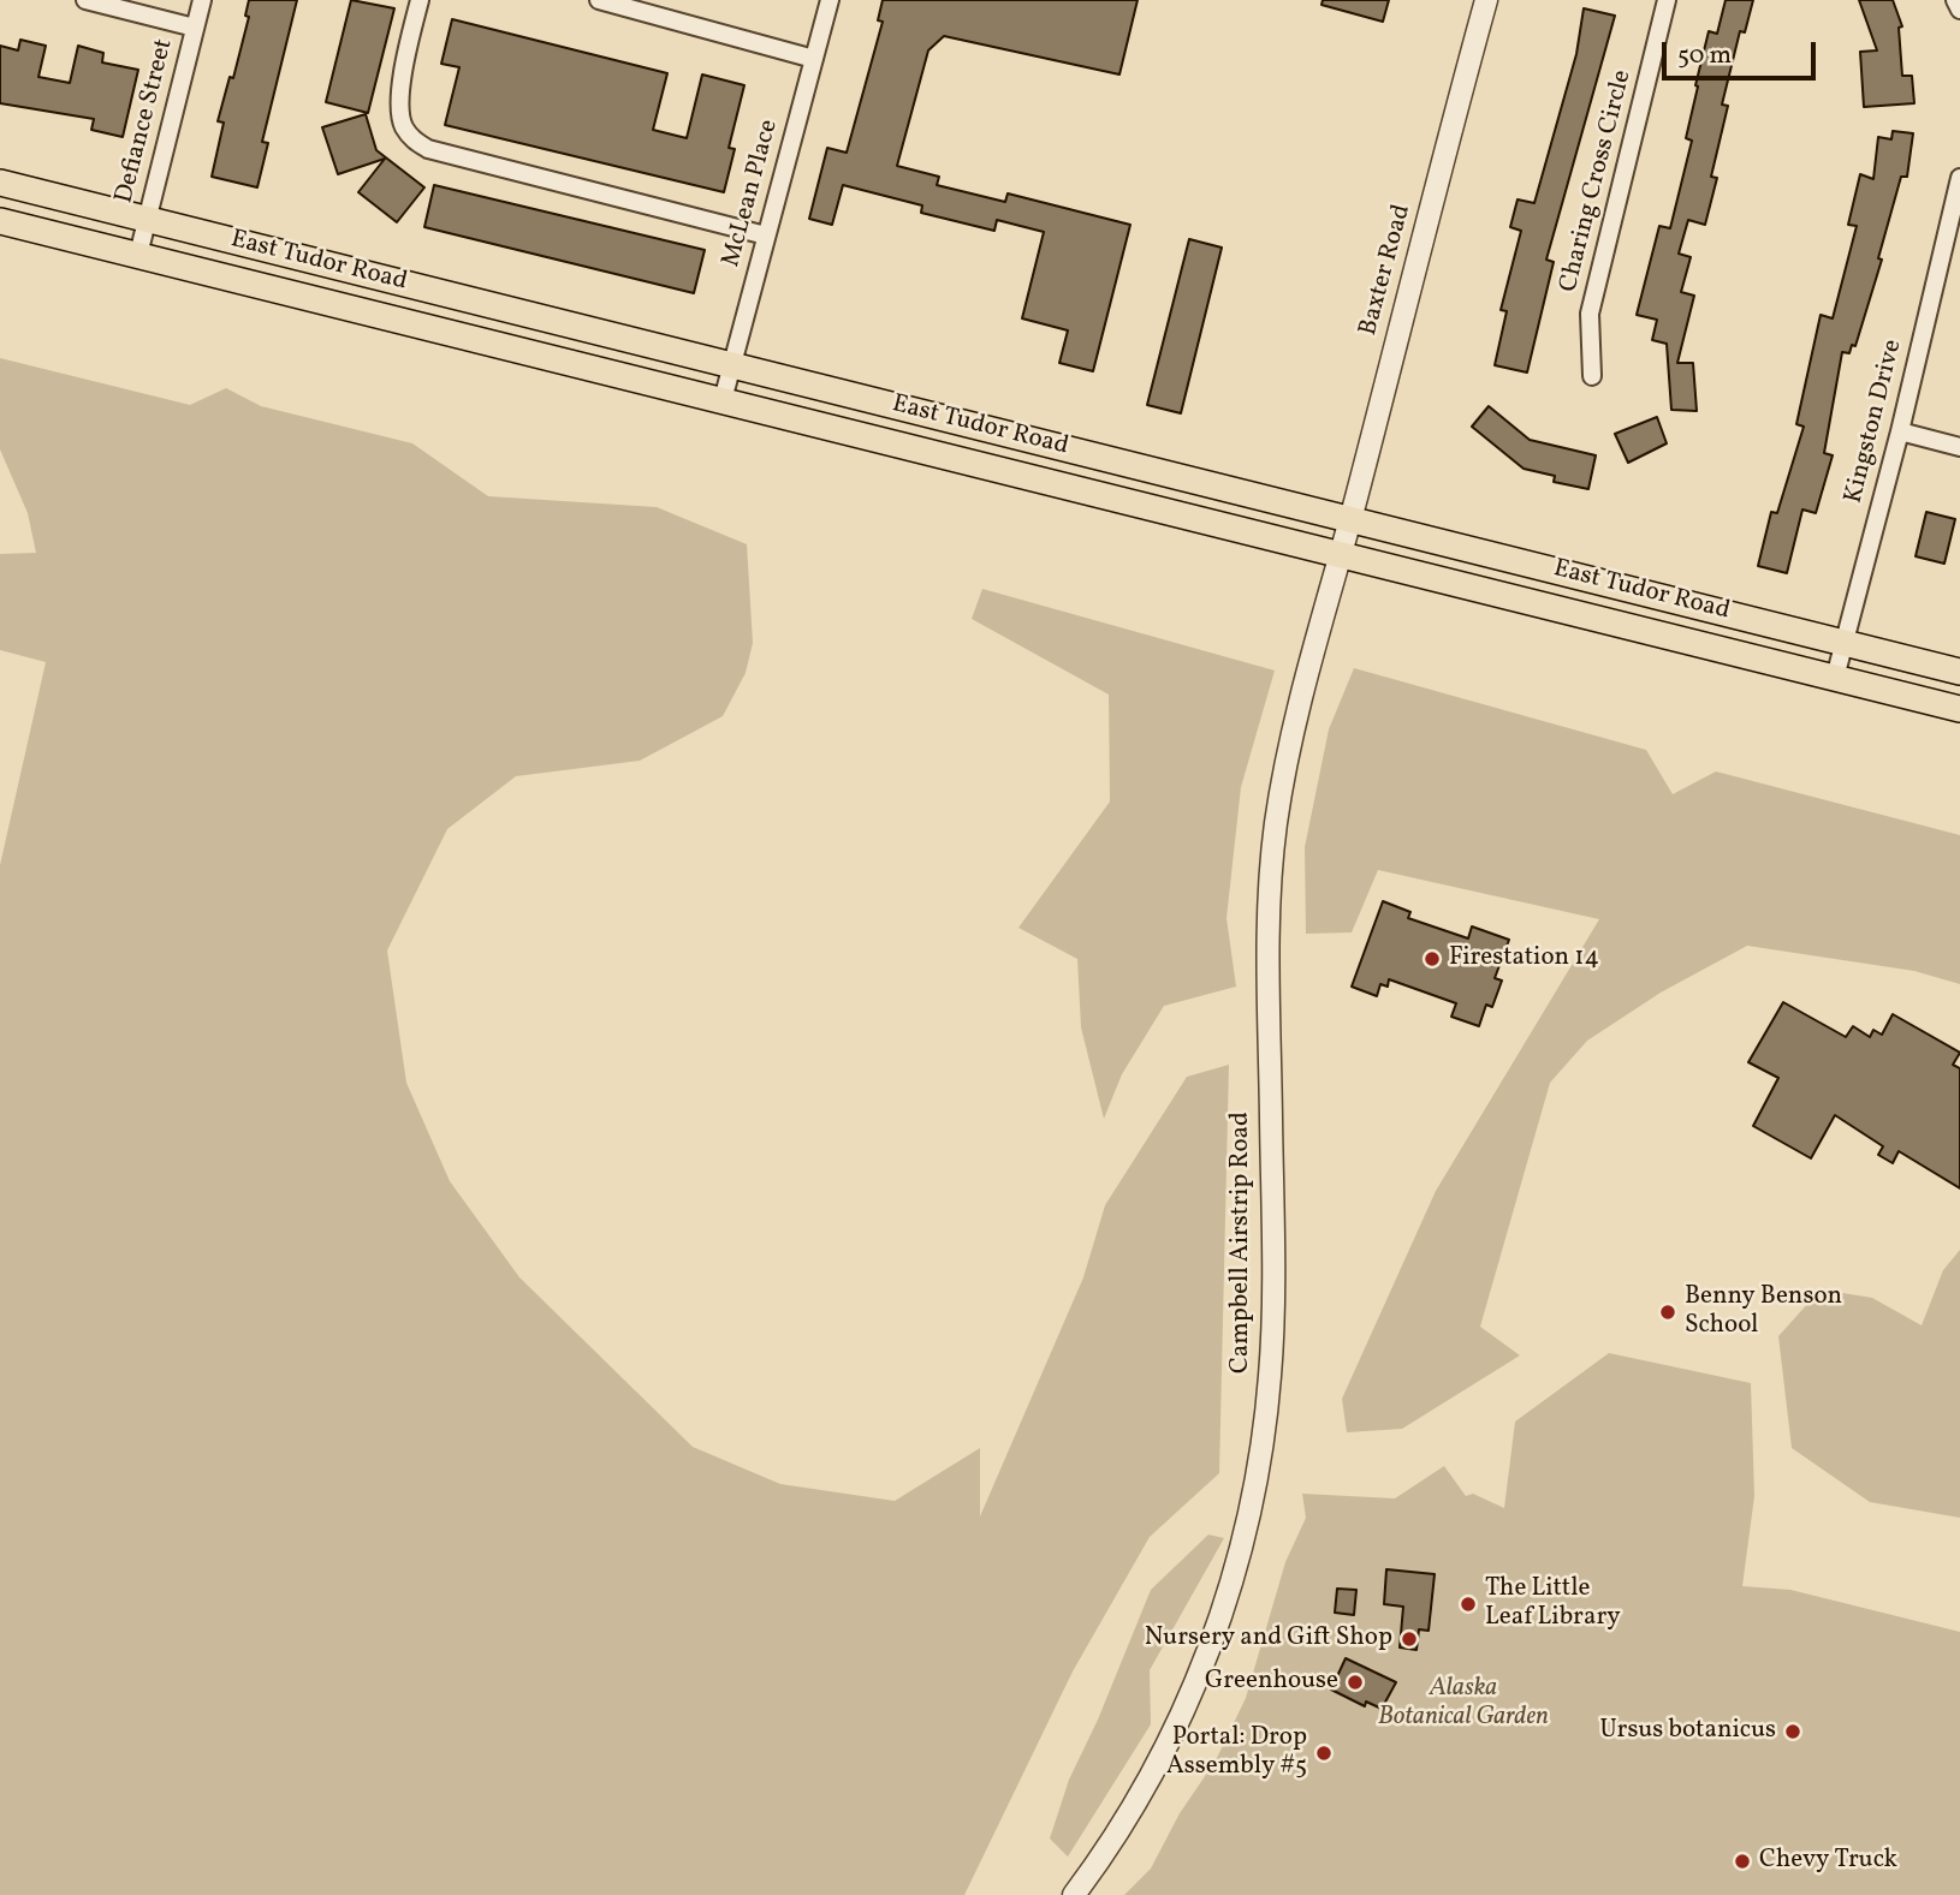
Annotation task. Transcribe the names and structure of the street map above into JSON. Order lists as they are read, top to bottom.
{
  "streets": {
    "main road": ["East Tudor Road"],
    "street": [
      "Defiance Street",
      "Charing Cross Circle",
      "McLean Place",
      "Baxter Road",
      "Kingston Drive",
      "Campbell Airstrip Road"
    ]
  },
  "crossings": [
    ["Defiance Street", "East Tudor Road"],
    ["McLean Place", "East Tudor Road"],
    ["East Tudor Road", "Baxter Road"],
    ["East Tudor Road", "Kingston Drive"],
    ["East Tudor Road", "Campbell Airstrip Road"],
    ["Baxter Road", "Campbell Airstrip Road"]
  ],
  "parks": ["Alaska Botanical Garden"],
  "places": [
    "Firestation 14",
    "Benny Benson School",
    "The Little Leaf Library",
    "Nursery and Gift Shop",
    "Greenhouse",
    "Ursus botanicus",
    "Portal: Drop Assembly #5",
    "Chevy Truck"
  ],
  "scale_bar": "50 m"
}
